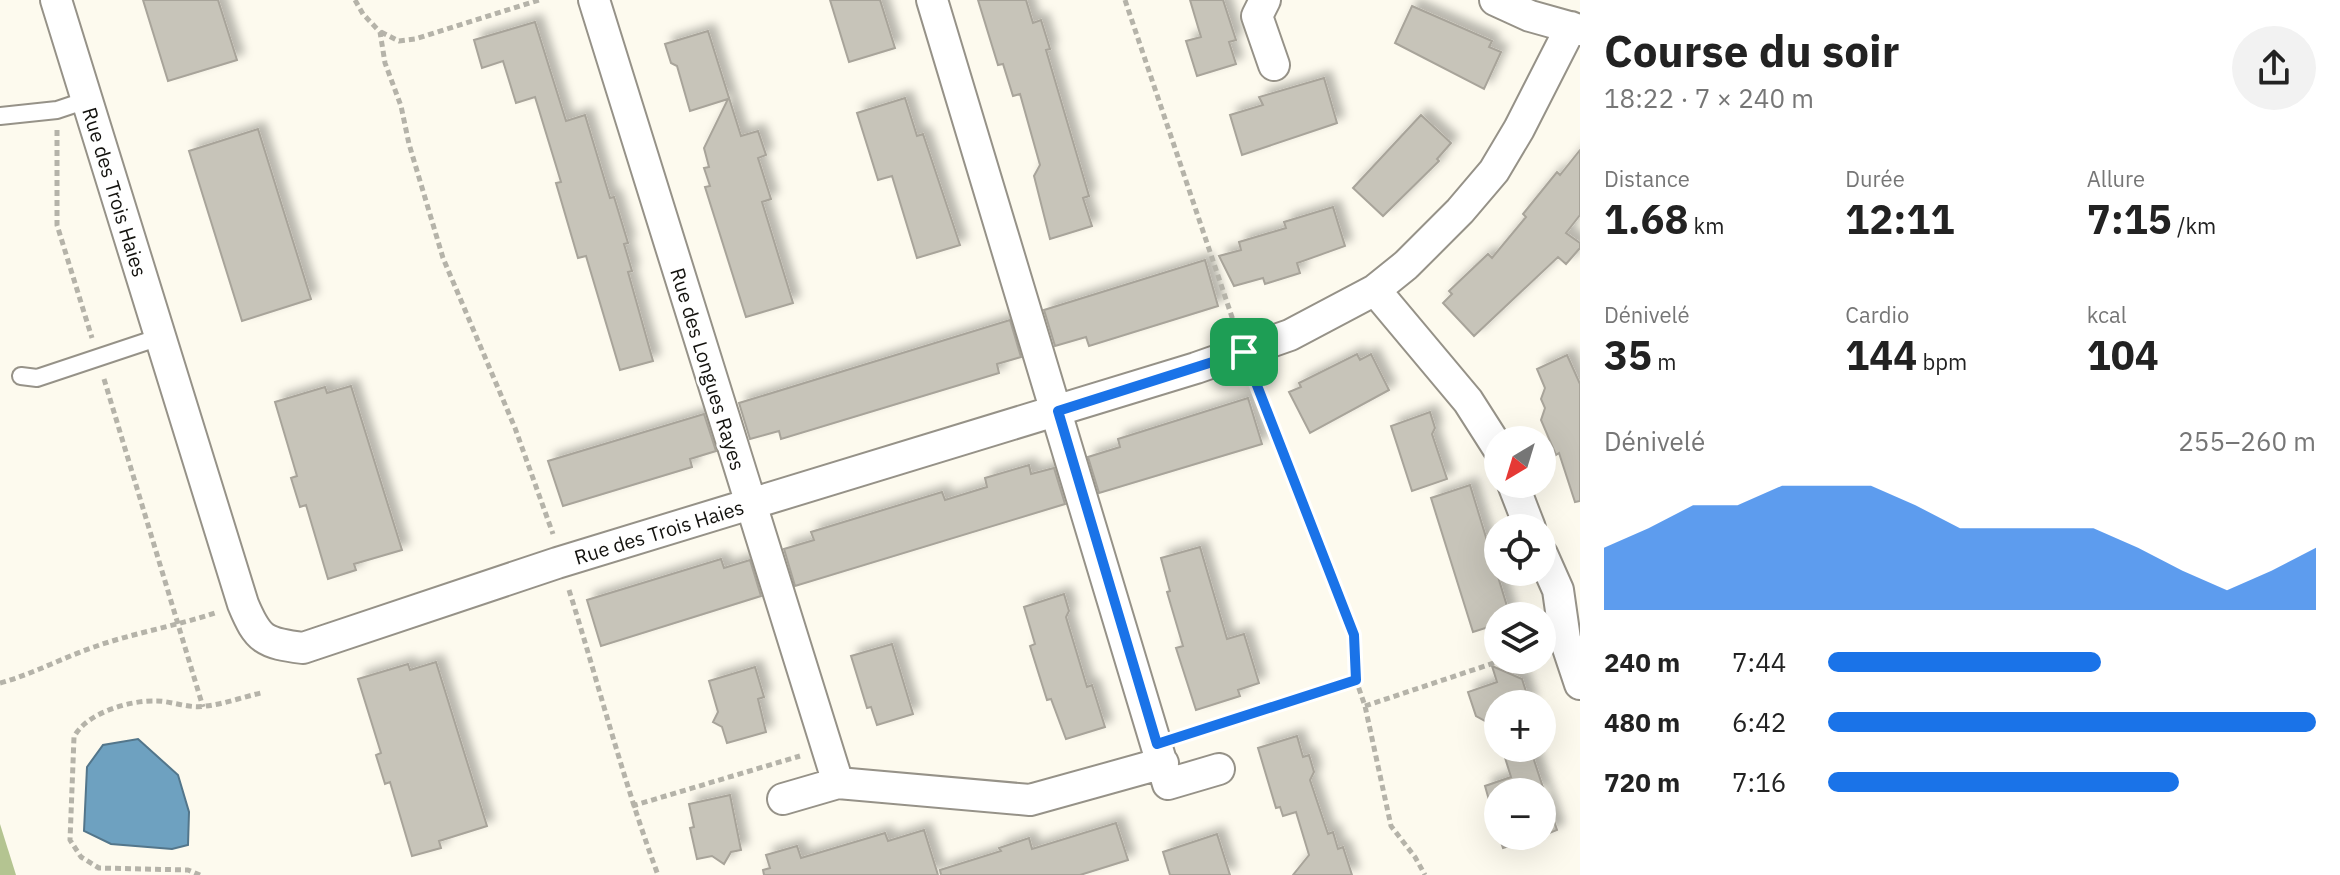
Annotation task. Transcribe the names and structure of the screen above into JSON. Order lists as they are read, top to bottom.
{
  "streets": {
    "street": ["Rue des Trois Haies", "Rue des Longues Rayes"]
  },
  "crossings": [
    ["Rue des Trois Haies", "Rue des Longues Rayes"]
  ],
  "north": "bottom left",
  "page": {
    "heading": ["Course du soir", "18:22 · 7 × 240 m"],
    "stats": [
      ["Distance", "1.68 km"],
      ["Durée", "12:11"],
      ["Allure", "7:15 /km"],
      ["Dénivelé", "35 m"],
      ["Cardio", "144 bpm"],
      ["kcal", "104"]
    ],
    "chart": ["Dénivelé", "255–260 m"],
    "map_buttons": ["+", "−"],
    "list": [
      {
        "name": "240 m",
        "note": "7:44"
      },
      {
        "name": "480 m",
        "note": "6:42"
      },
      {
        "name": "720 m",
        "note": "7:16"
      }
    ]
  }
}
